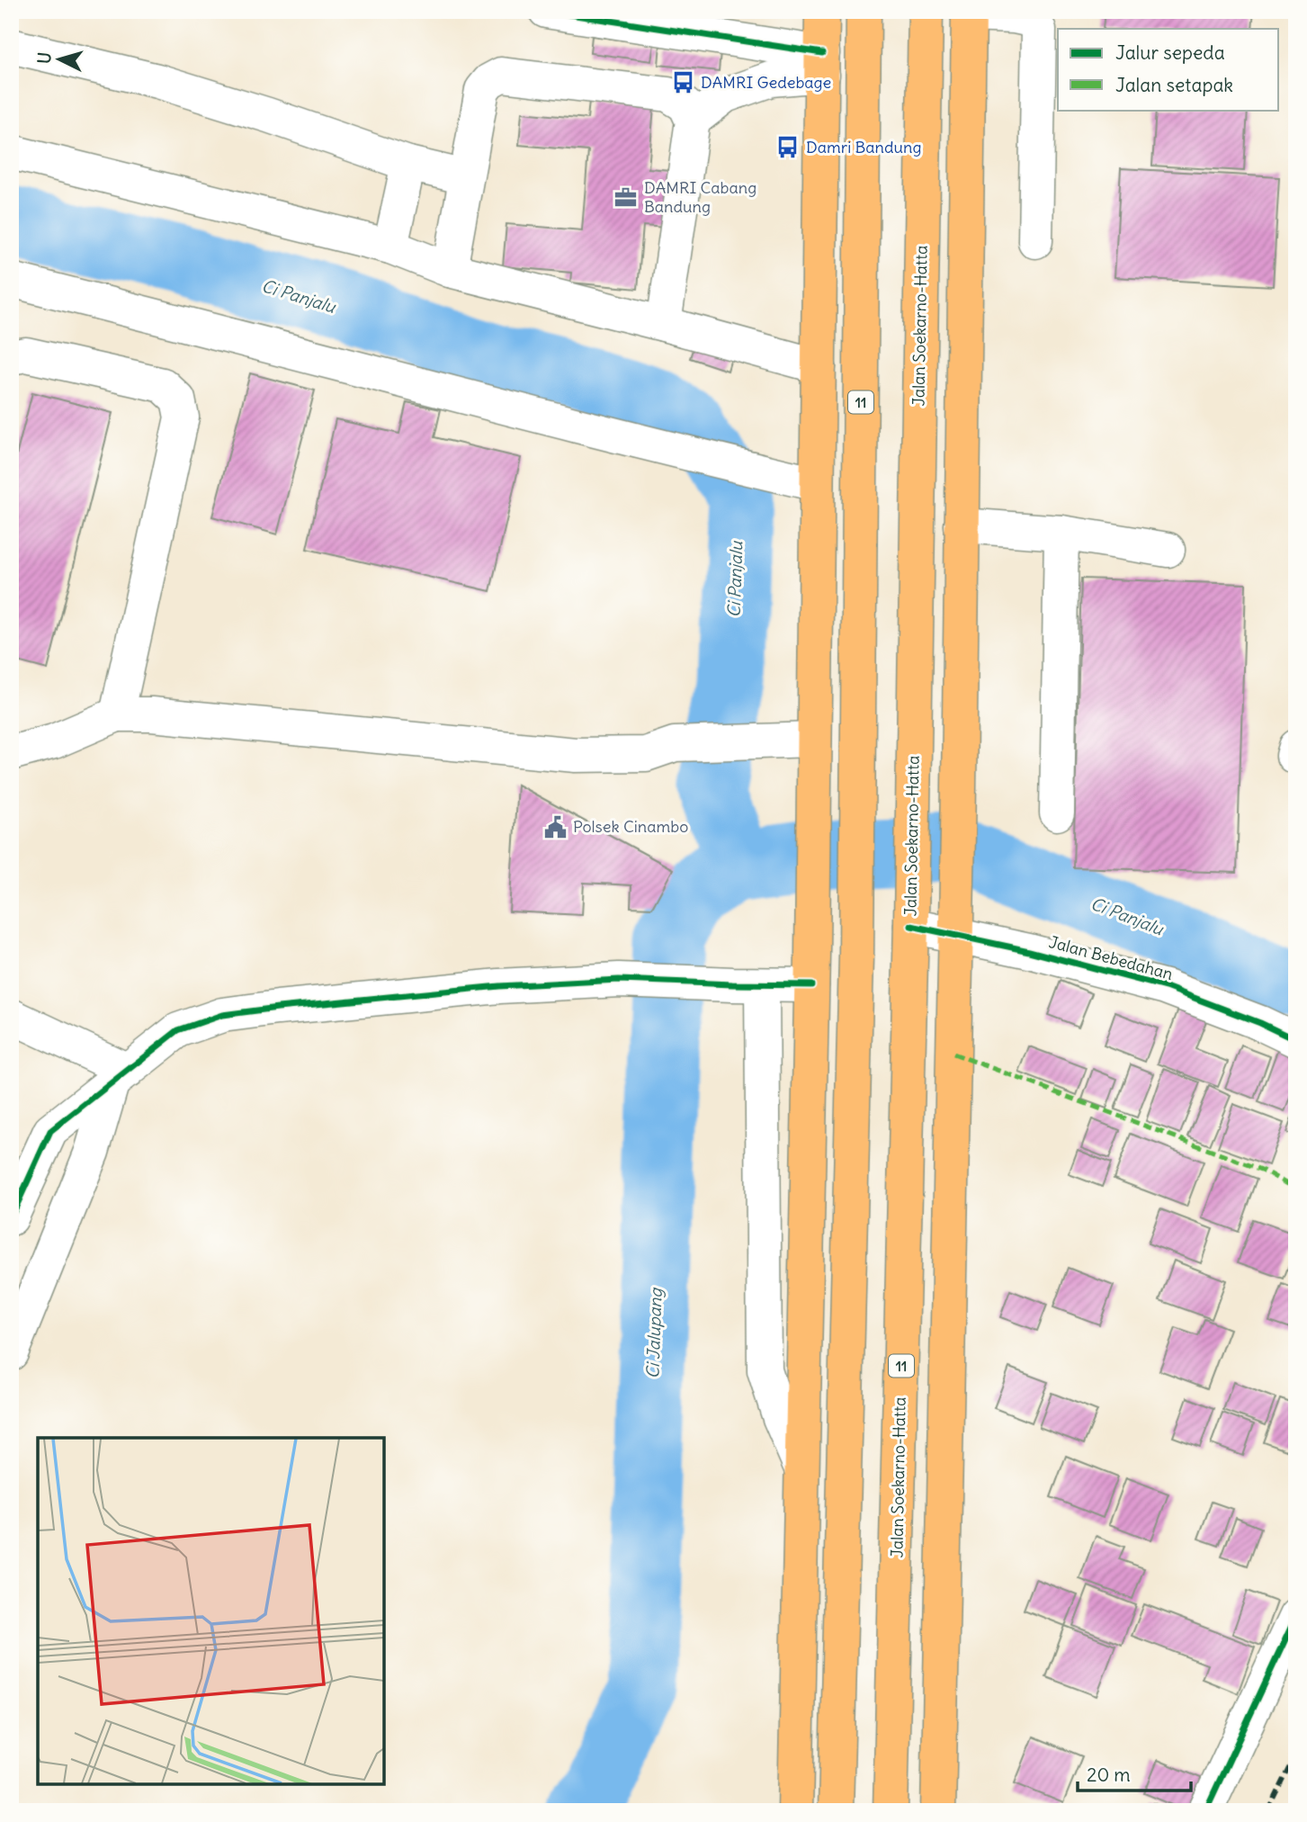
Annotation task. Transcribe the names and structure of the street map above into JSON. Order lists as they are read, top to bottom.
{
  "streets": {
    "main road": ["Jalan Soekarno-Hatta", "11"],
    "street": ["Jalan Bebedahan"]
  },
  "crossings": [
    ["Jalan Soekarno-Hatta", "Jalan Bebedahan"]
  ],
  "water": ["Ci Panjalu", "Ci Jalupang"],
  "places": {
    "bus stop": ["DAMRI Gedebage", "Damri Bandung"],
    "office": ["DAMRI Cabang Bandung"],
    "public building": ["Polsek Cinambo"]
  },
  "legend": ["Jalur sepeda", "Jalan setapak"],
  "scale_bar": "20 m",
  "north": "left"
}
